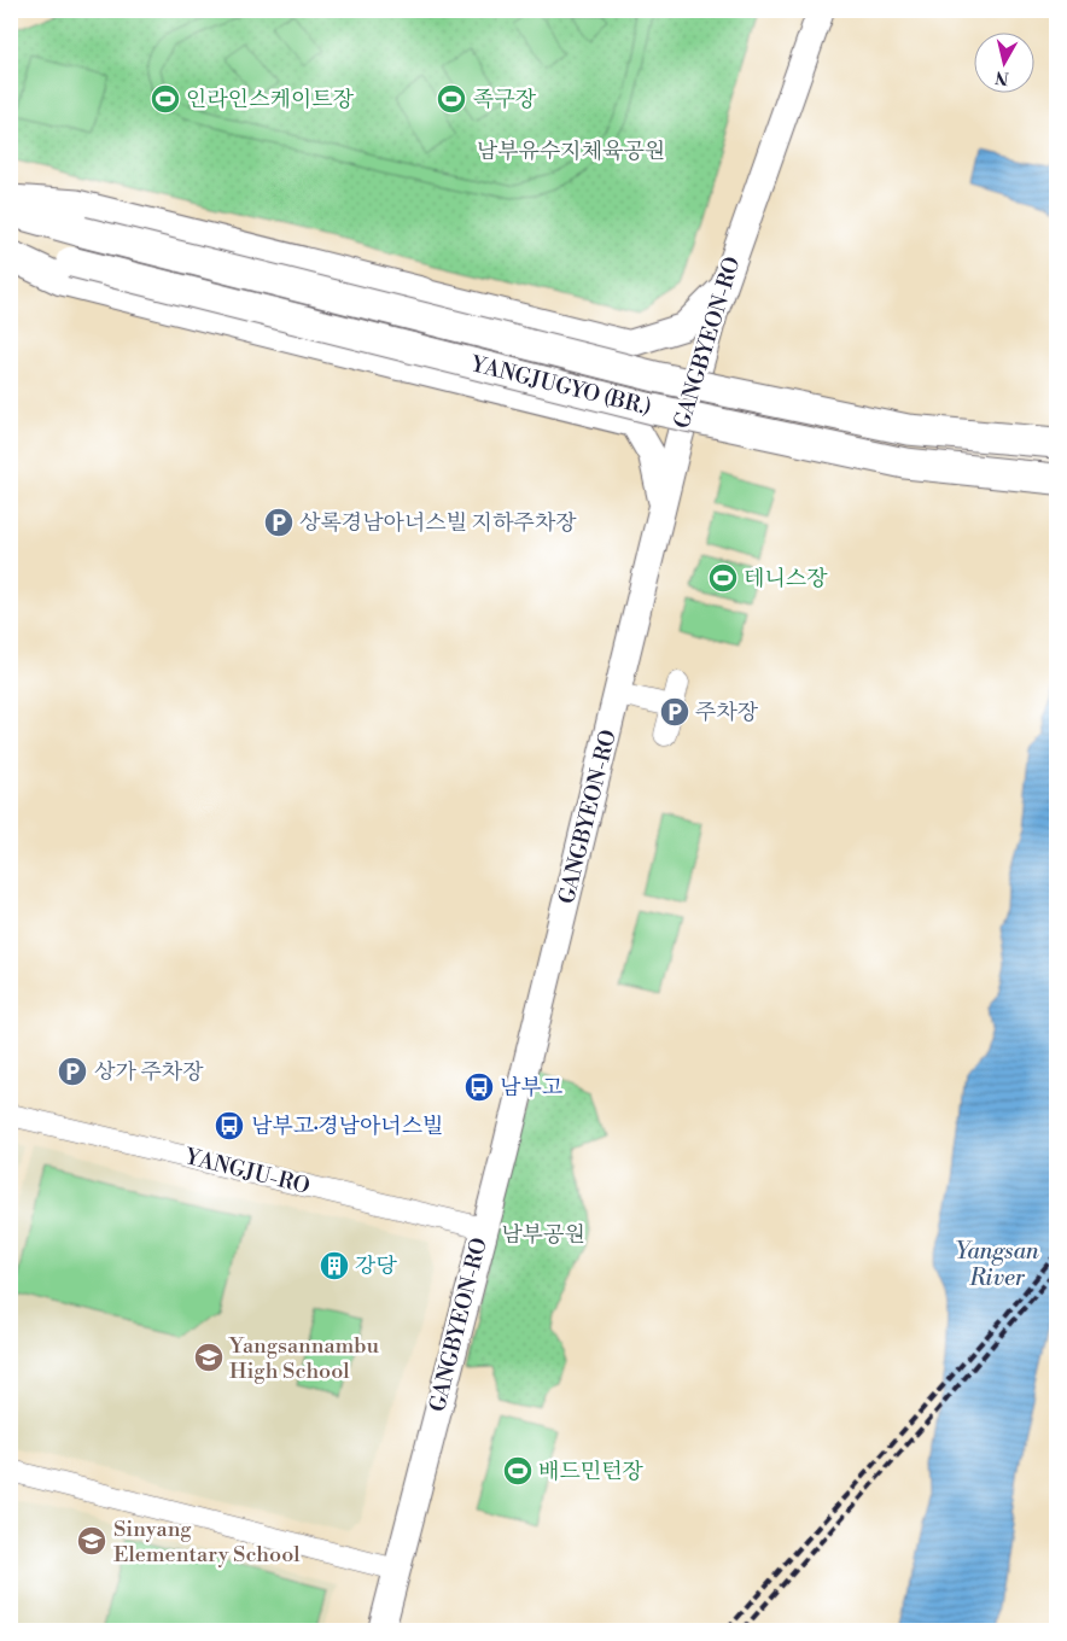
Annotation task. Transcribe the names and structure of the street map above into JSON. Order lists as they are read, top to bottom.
{
  "streets": {
    "main road": ["YANGJUGYO (BR.)"],
    "street": ["GANGBYEON-RO", "YANGJU-RO"]
  },
  "crossings": [
    ["GANGBYEON-RO", "YANGJU-RO"]
  ],
  "water": ["Yangsan River"],
  "parks": ["남부유수지체육공원", "남부공원"],
  "places": {
    "sports": [
      "인라인스케이트장",
      "족구장",
      "테니스장",
      "배드민턴장"
    ],
    "parking": ["상록경남아너스빌 지하주차장", "주차장", "상가 주차장"],
    "bus stop": ["남부고", "남부고·경남아너스빌"],
    "building": ["강당"],
    "school or university": ["Yangsannambu High School", "Sinyang Elementary School"]
  },
  "north": "bottom"
}
